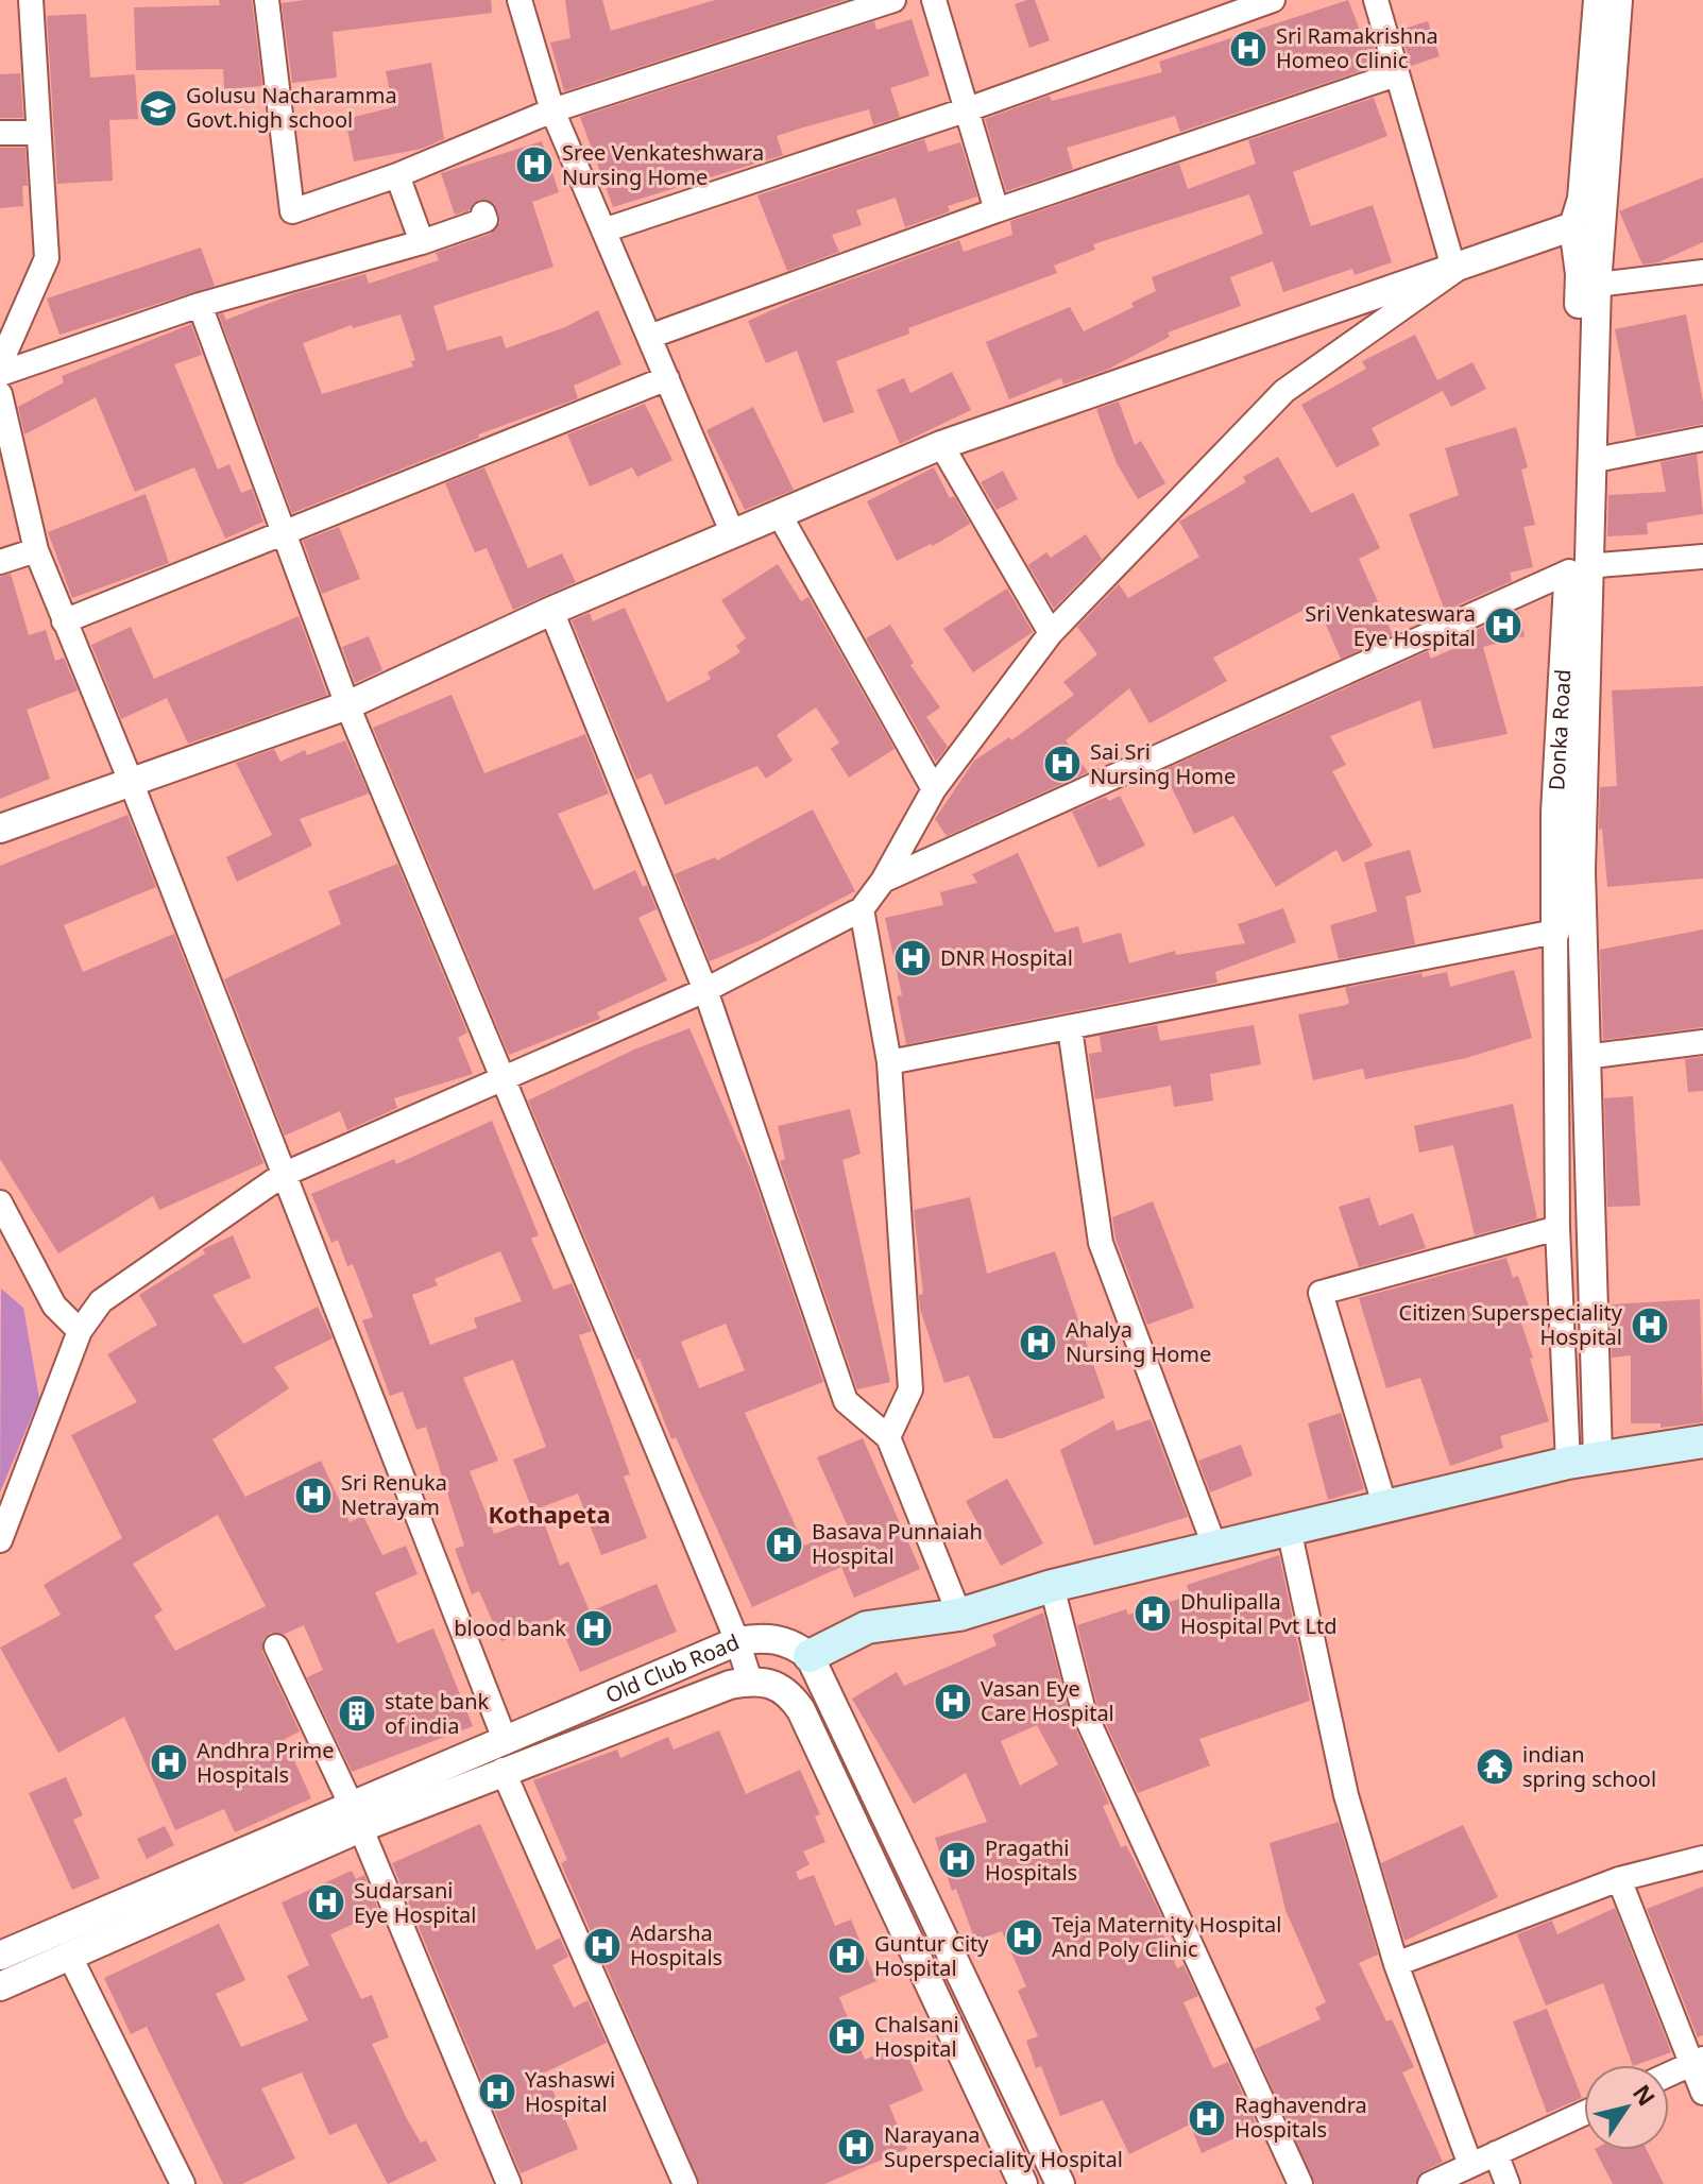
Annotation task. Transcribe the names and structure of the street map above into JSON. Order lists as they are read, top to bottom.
{
  "streets": {
    "street": ["Donka Road", "Old Club Road"]
  },
  "districts": ["Kothapeta"],
  "places": {
    "hospital": [
      "Sri Ramakrishna Homeo Clinic",
      "Sree Venkateshwara Nursing Home",
      "Sri Venkateswara Eye Hospital",
      "Sai Sri Nursing Home",
      "DNR Hospital",
      "Citizen Superspeciality Hospital",
      "Ahalya Nursing Home",
      "Sri Renuka Netrayam",
      "Basava Punnaiah Hospital",
      "Dhulipalla Hospital Pvt Ltd",
      "blood bank",
      "Vasan Eye Care Hospital",
      "Andhra Prime Hospitals",
      "Pragathi Hospitals",
      "Sudarsani Eye Hospital",
      "Teja Maternity Hospital And Poly Clinic",
      "Adarsha Hospitals",
      "Guntur City Hospital",
      "Chalsani Hospital",
      "Yashaswi Hospital",
      "Raghavendra Hospitals",
      "Narayana Superspeciality Hospital"
    ],
    "school or university": ["Golusu Nacharamma Govt.high school"],
    "building": ["state bank of india"],
    "temple": ["indian spring school"]
  },
  "north": "top right"
}
